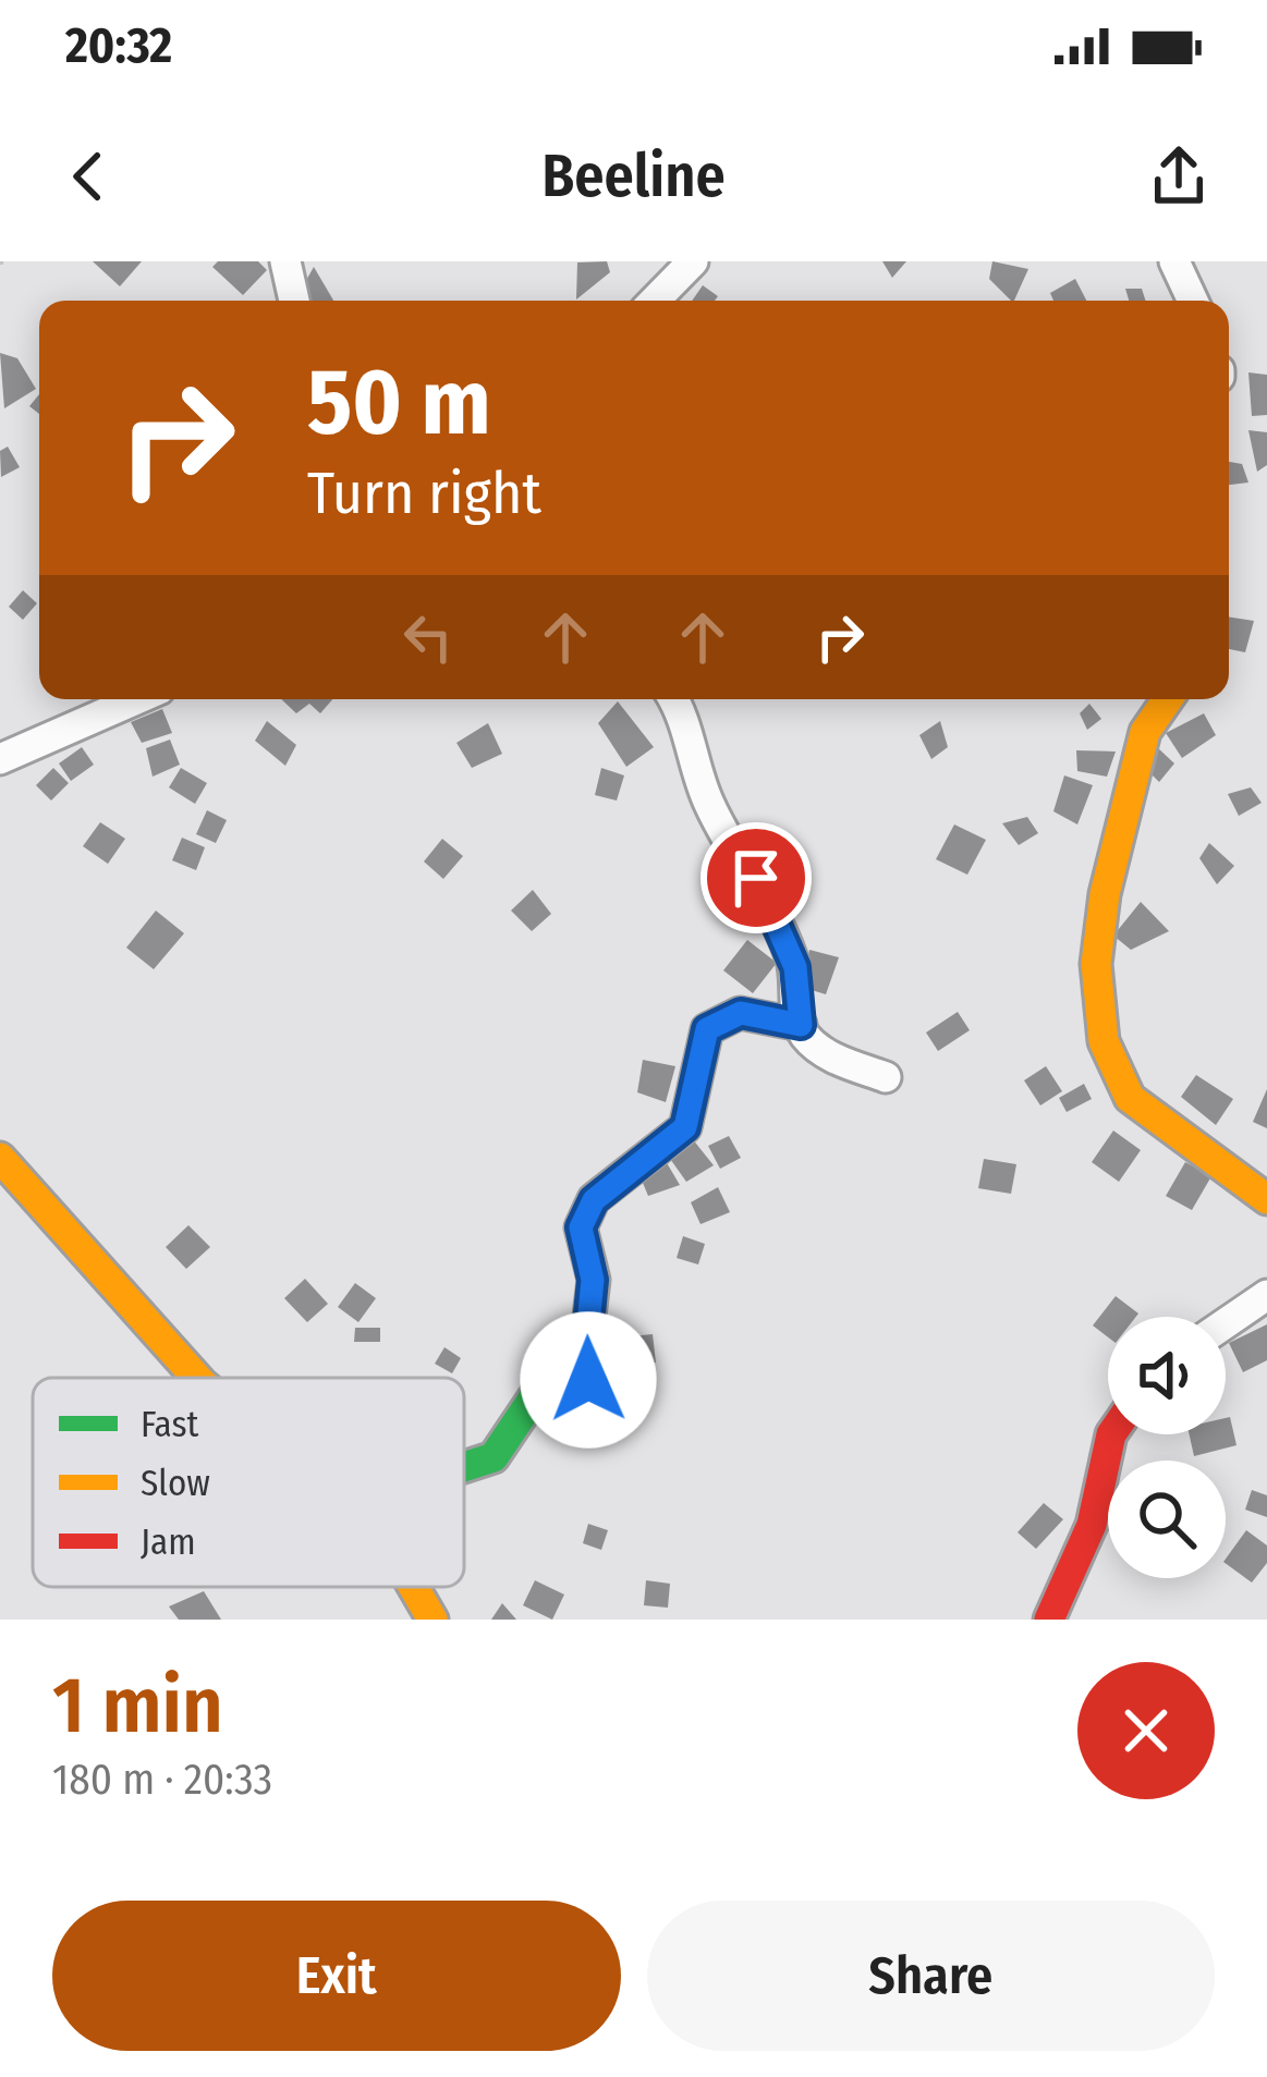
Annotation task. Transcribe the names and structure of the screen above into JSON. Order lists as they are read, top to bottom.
{
  "legend": ["Fast", "Slow", "Jam"],
  "page": {
    "status": "20:32",
    "header": "Beeline",
    "turn": ["50 m", "Turn right"],
    "heading": ["1 min", "180 m · 20:33"],
    "buttons": ["Exit", "Share"]
  }
}
